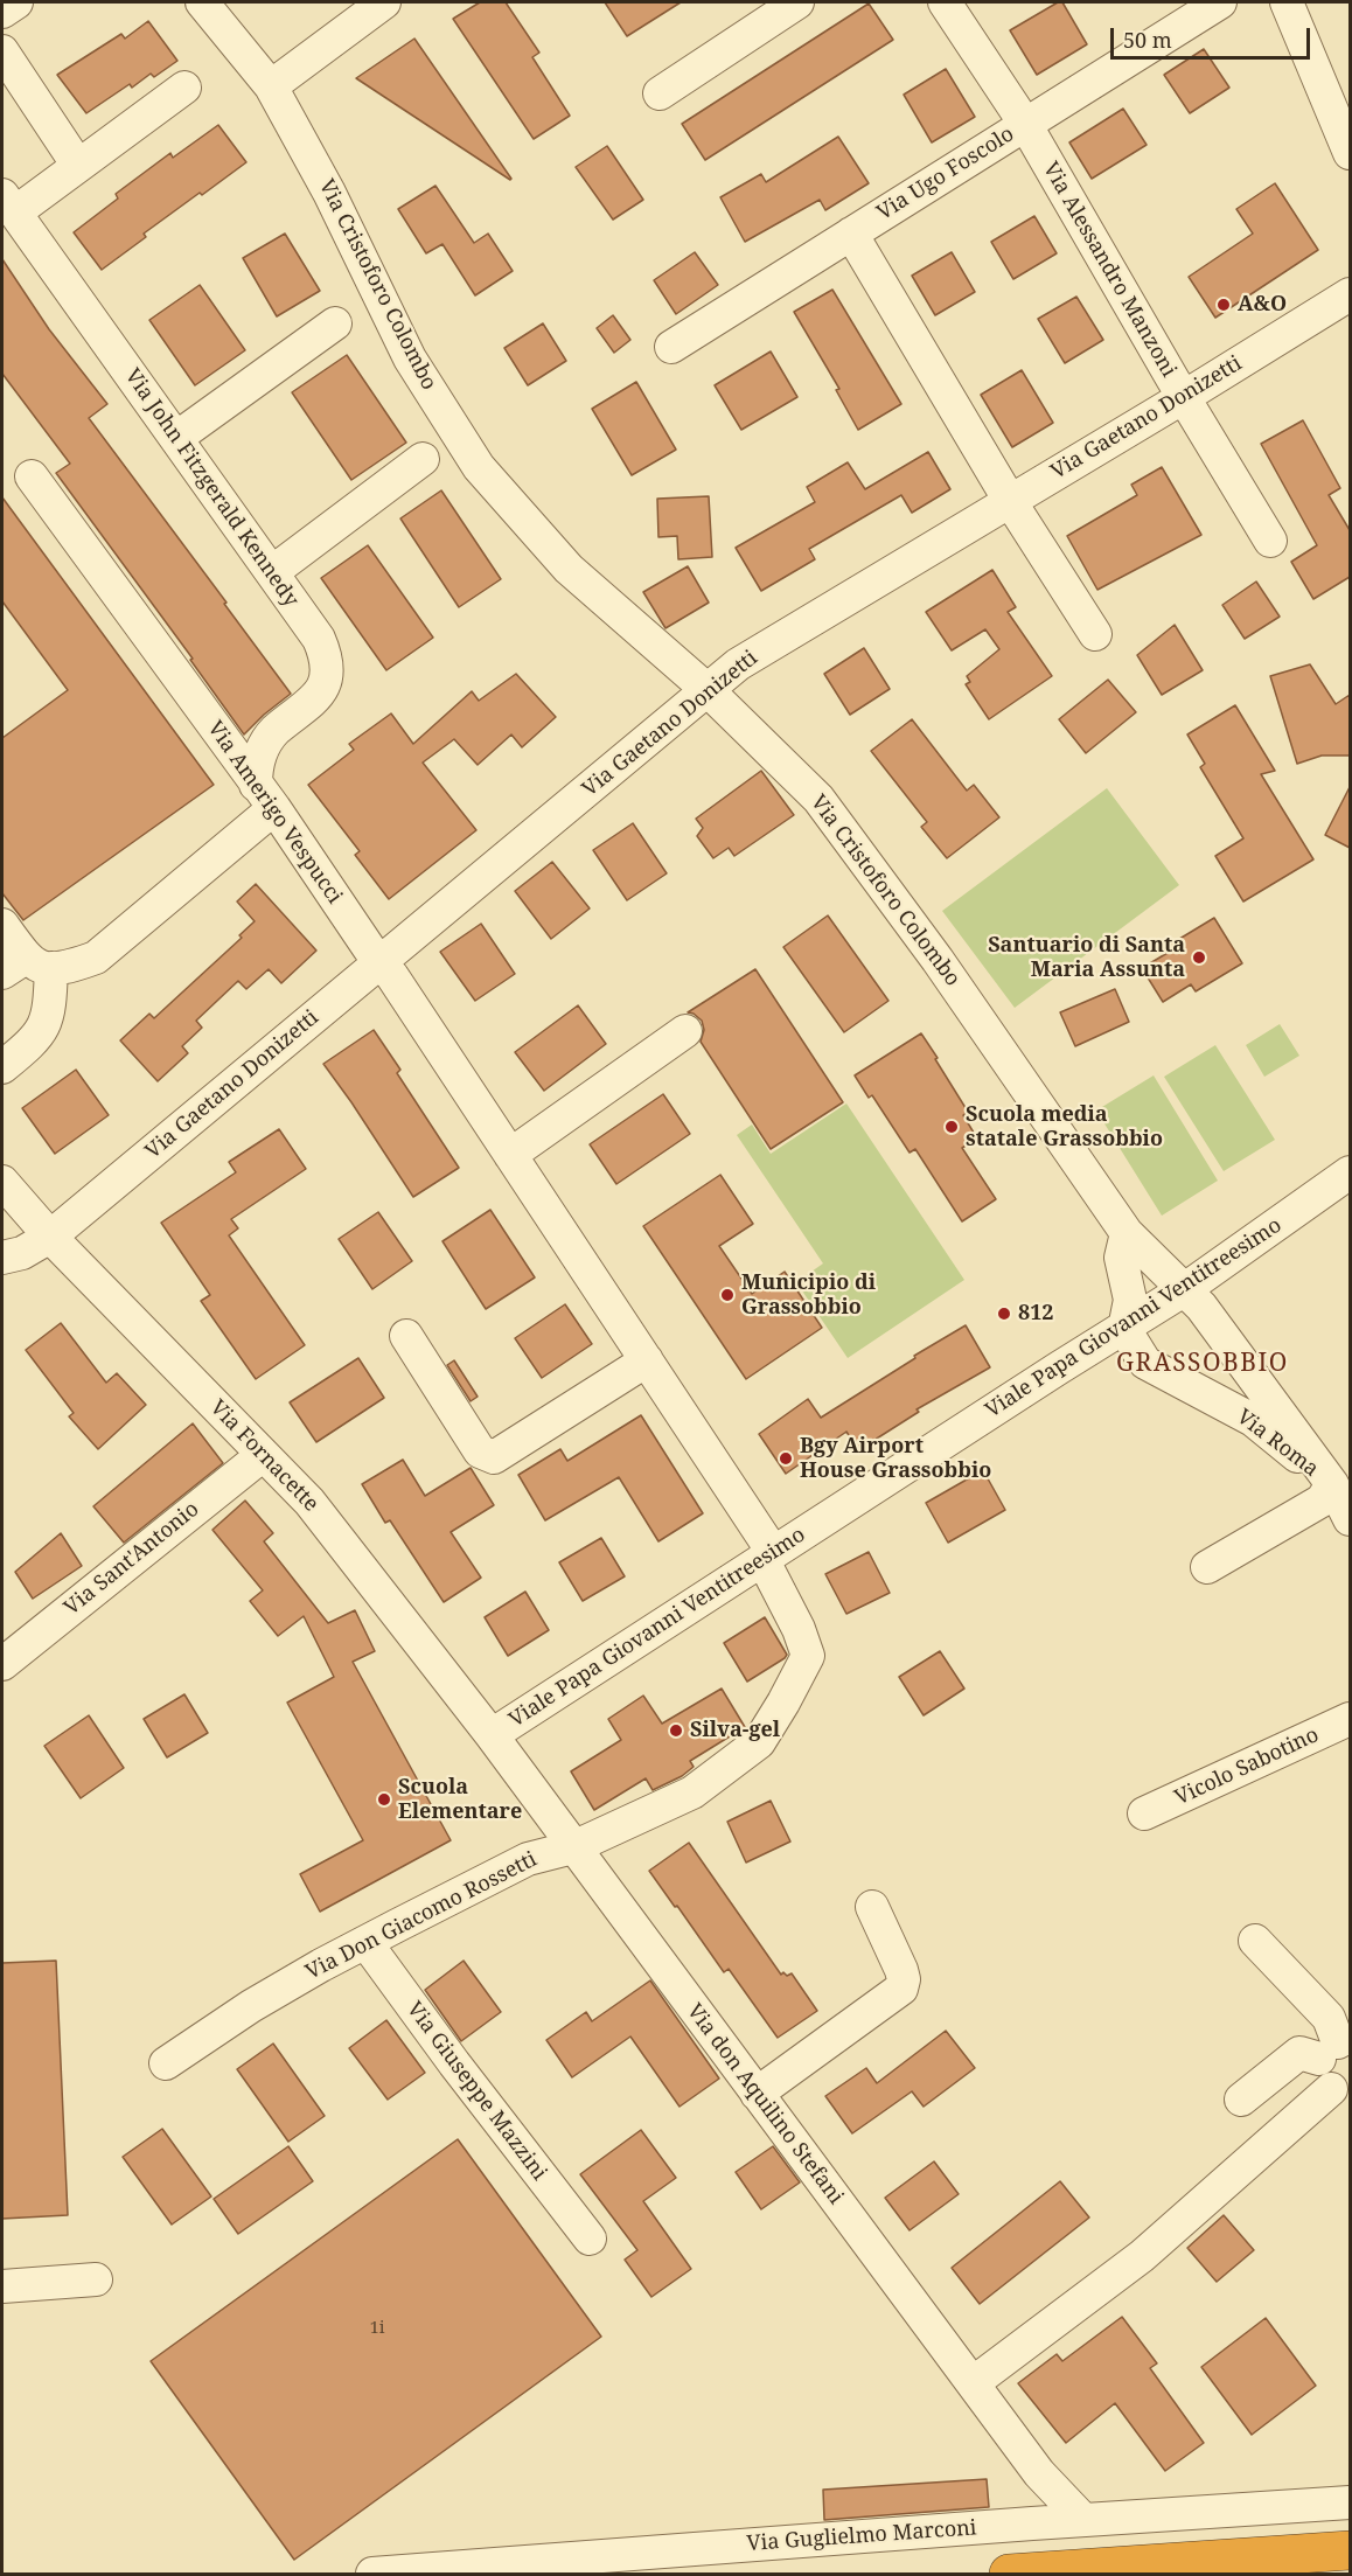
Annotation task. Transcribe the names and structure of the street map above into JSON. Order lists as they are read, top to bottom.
{
  "streets": {
    "street": [
      "Via Ugo Foscolo",
      "Via Alessandro Manzoni",
      "Via Cristoforo Colombo",
      "Via Gaetano Donizetti",
      "Via John Fitzgerald Kennedy",
      "Via Amerigo Vespucci",
      "Viale Papa Giovanni Ventitreesimo",
      "Via Roma",
      "Via Fornacette",
      "Via Sant'Antonio",
      "Vicolo Sabotino",
      "Via Don Giacomo Rossetti",
      "Via Giuseppe Mazzini",
      "Via don Aquilino Stefani",
      "Via Guglielmo Marconi"
    ]
  },
  "crossings": [
    ["Via Ugo Foscolo", "Via Alessandro Manzoni"],
    ["Via Alessandro Manzoni", "Via Gaetano Donizetti"],
    ["Via Cristoforo Colombo", "Via Gaetano Donizetti"],
    ["Via Cristoforo Colombo", "Viale Papa Giovanni Ventitreesimo"],
    ["Via Cristoforo Colombo", "Via Roma"],
    ["Via Gaetano Donizetti", "Via Amerigo Vespucci"],
    ["Via Gaetano Donizetti", "Via Fornacette"],
    ["Via John Fitzgerald Kennedy", "Via Amerigo Vespucci"],
    ["Via Amerigo Vespucci", "Viale Papa Giovanni Ventitreesimo"],
    ["Via Amerigo Vespucci", "Via Don Giacomo Rossetti"],
    ["Viale Papa Giovanni Ventitreesimo", "Via Roma"],
    ["Viale Papa Giovanni Ventitreesimo", "Via Fornacette"],
    ["Viale Papa Giovanni Ventitreesimo", "Via Don Giacomo Rossetti"],
    ["Viale Papa Giovanni Ventitreesimo", "Via don Aquilino Stefani"],
    ["Via Fornacette", "Via Sant'Antonio"],
    ["Via Fornacette", "Via don Aquilino Stefani"],
    ["Via Don Giacomo Rossetti", "Via Giuseppe Mazzini"],
    ["Via Don Giacomo Rossetti", "Via don Aquilino Stefani"],
    ["Via don Aquilino Stefani", "Via Guglielmo Marconi"]
  ],
  "districts": ["GRASSOBBIO"],
  "places": [
    "A&O",
    "Santuario di Santa Maria Assunta",
    "Scuola media statale Grassobbio",
    "Municipio di Grassobbio",
    "812",
    "Bgy Airport House Grassobbio",
    "Silva-gel",
    "Scuola Elementare"
  ],
  "house_numbers": ["1i"],
  "scale_bar": "50 m"
}
